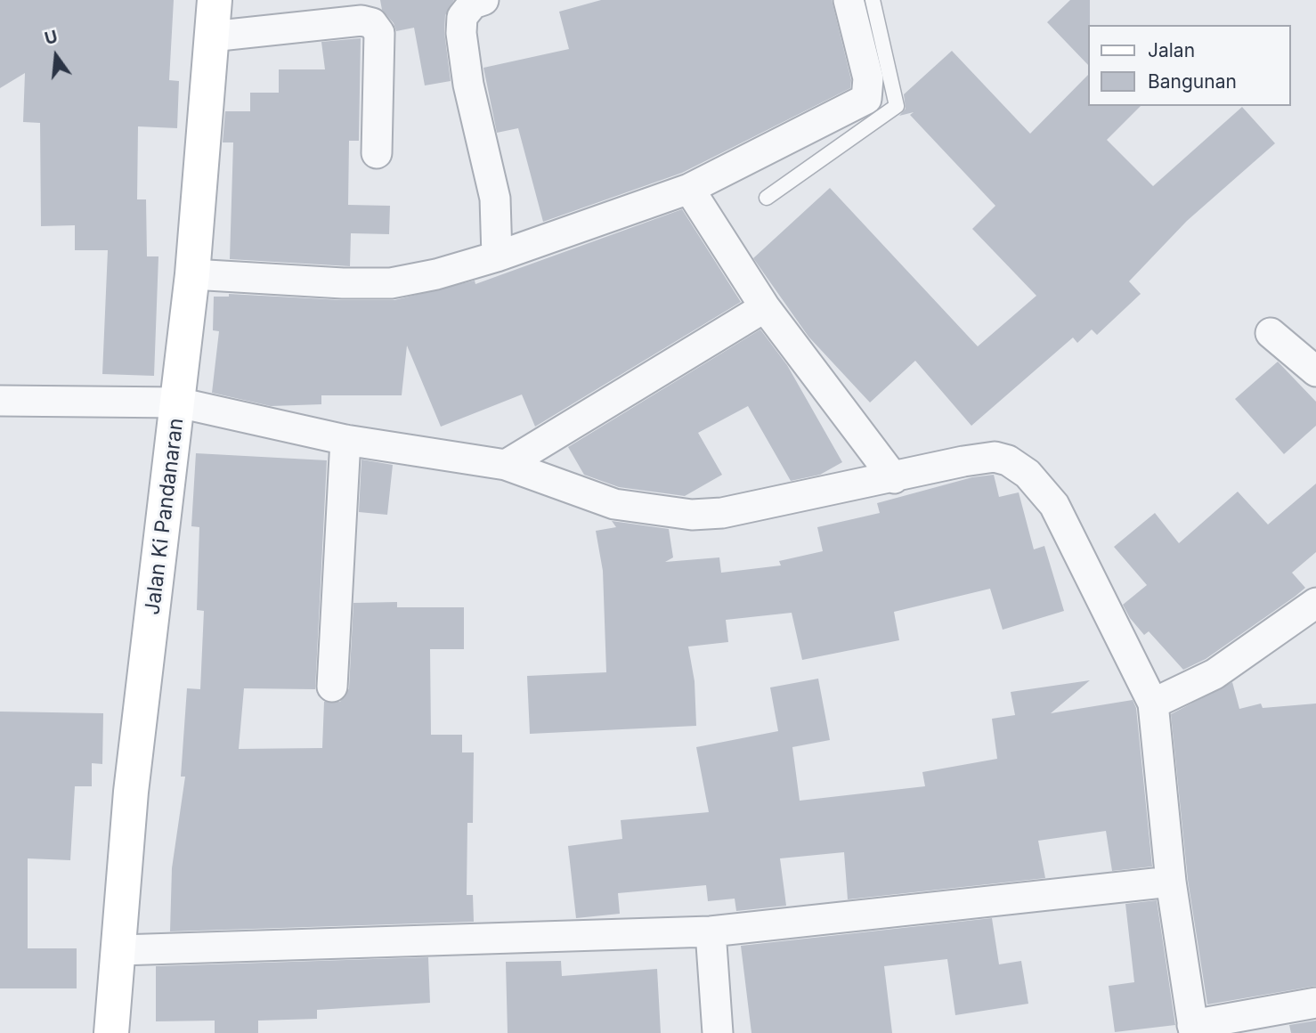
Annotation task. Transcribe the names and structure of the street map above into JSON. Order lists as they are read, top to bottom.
{
  "streets": {
    "main road": ["Jalan Ki Pandanaran"]
  },
  "legend": ["Jalan", "Bangunan"],
  "north": "top"
}
